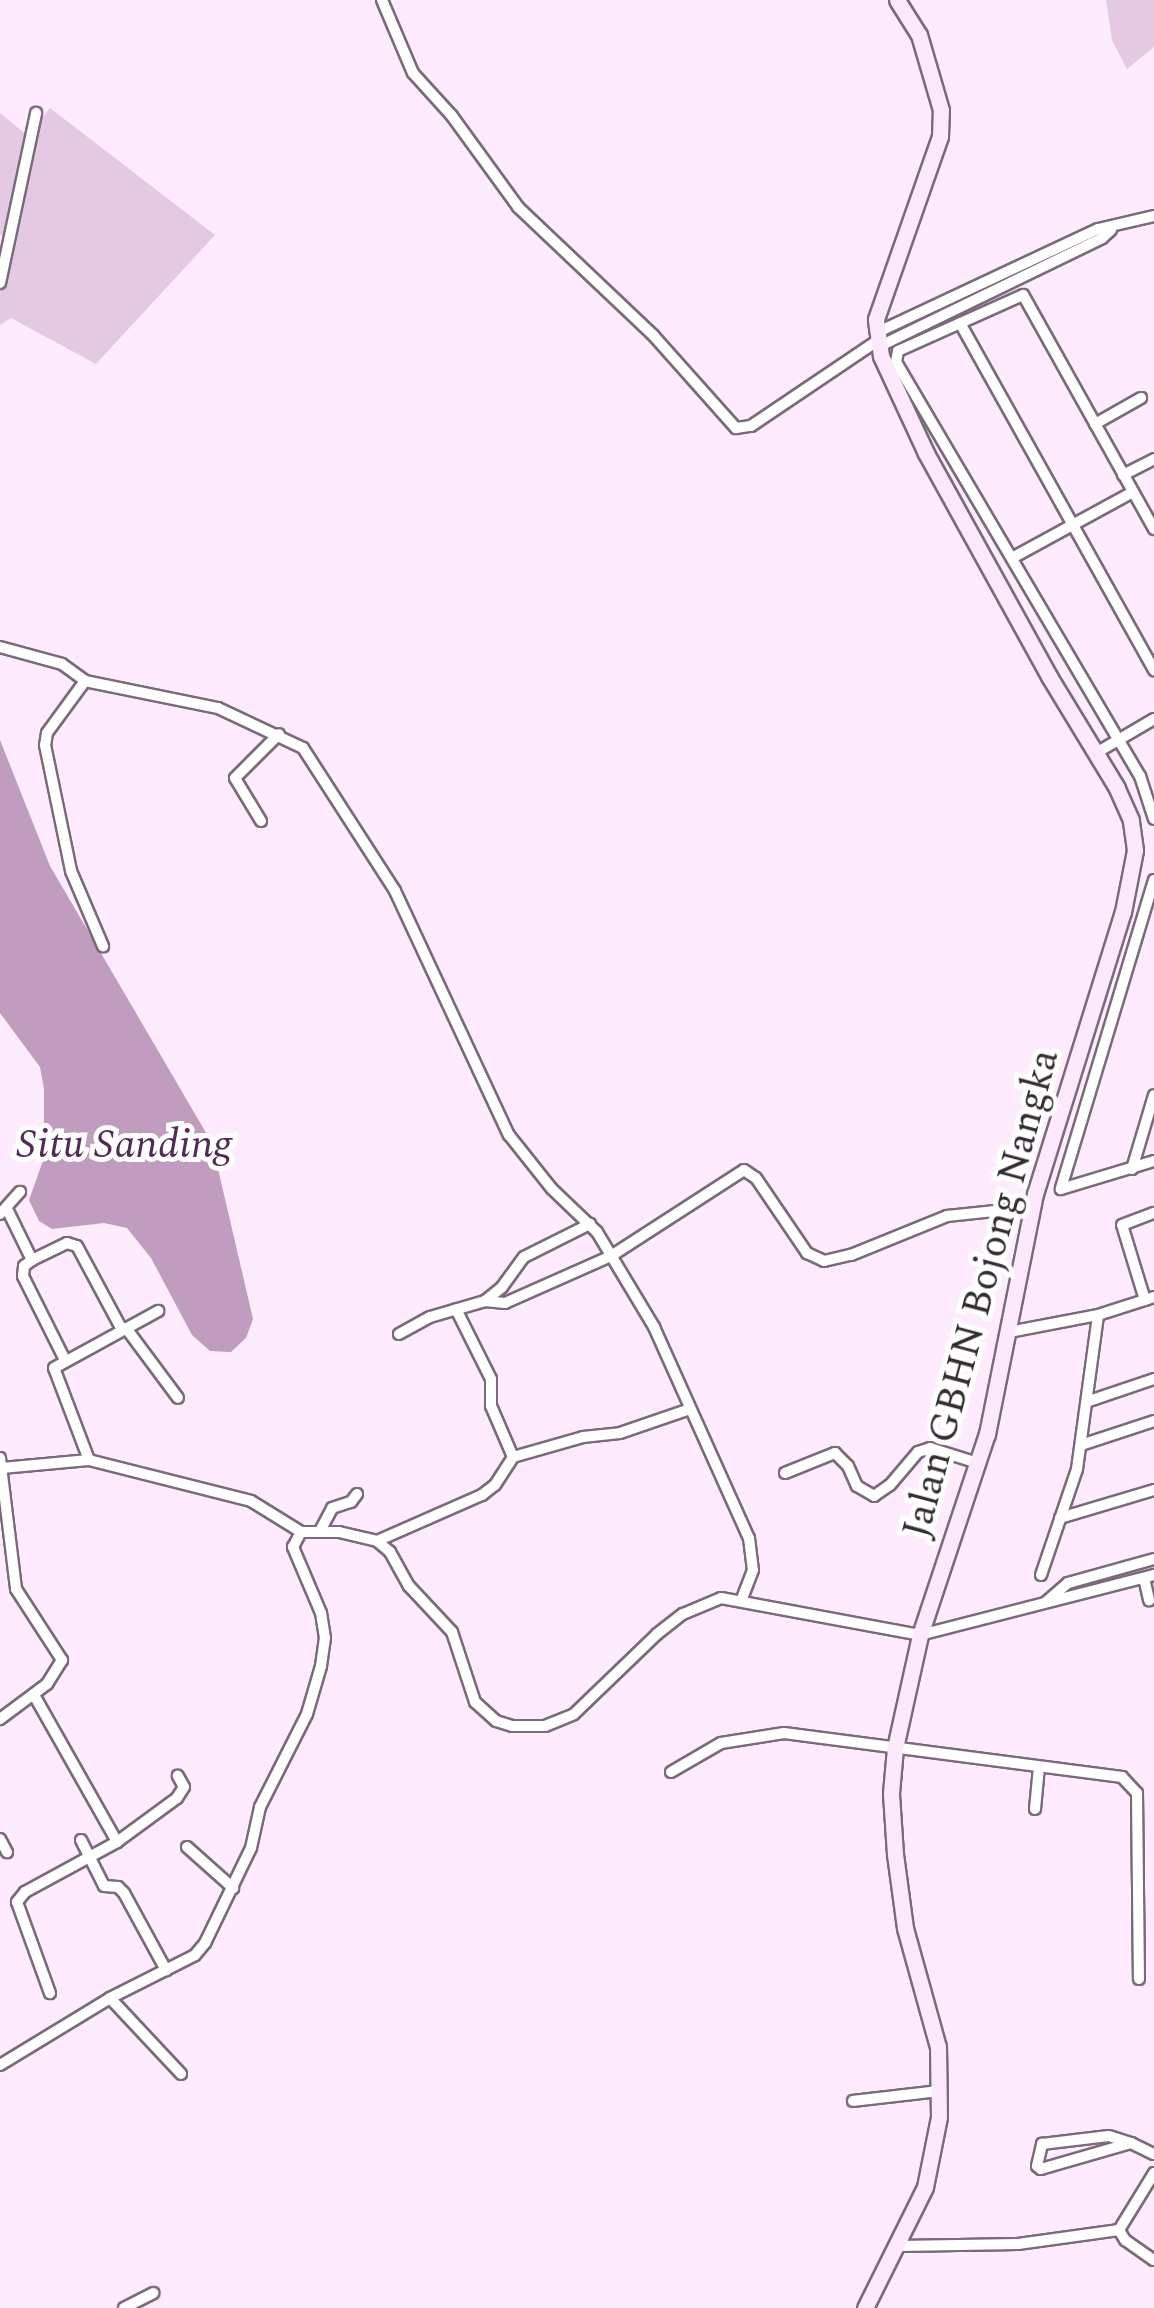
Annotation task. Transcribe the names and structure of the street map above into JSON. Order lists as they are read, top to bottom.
{
  "streets": {
    "street": ["Jalan GBHN Bojong Nangka"]
  },
  "water": ["Situ Sanding"]
}
